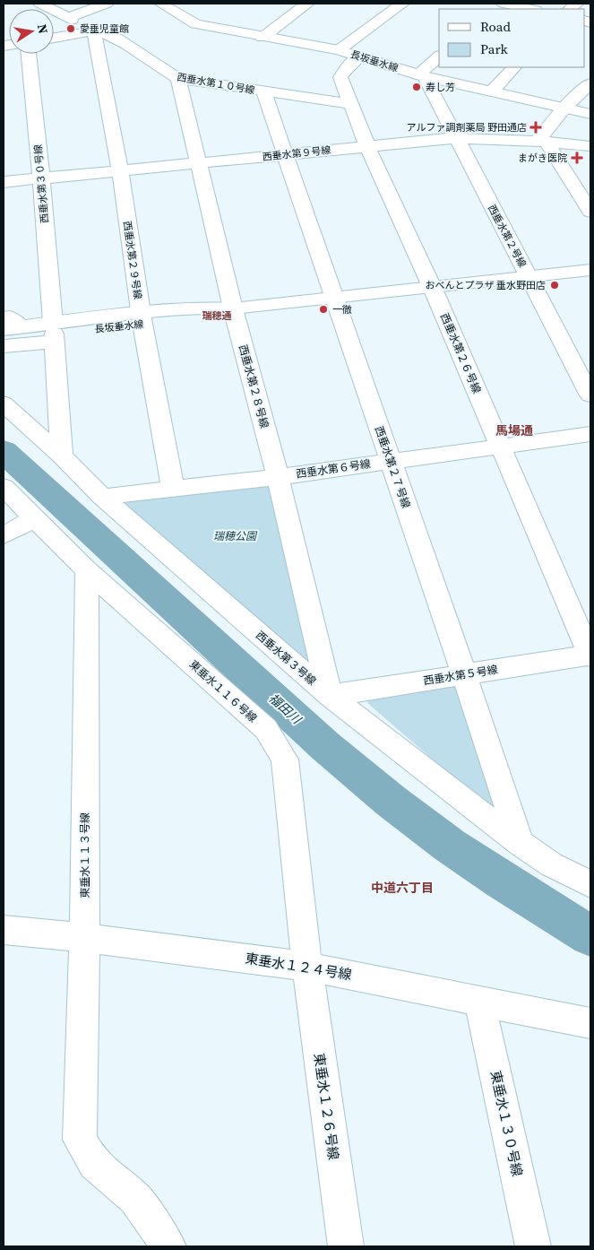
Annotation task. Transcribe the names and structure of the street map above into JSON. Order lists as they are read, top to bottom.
{
  "streets": {
    "street": [
      "長坂垂水線",
      "西垂水第１０号線",
      "西垂水第９号線",
      "西垂水第３０号線",
      "西垂水第２号線",
      "西垂水第２９号線",
      "西垂水第２６号線",
      "西垂水第２８号線",
      "西垂水第２７号線",
      "西垂水第６号線",
      "西垂水第３号線",
      "西垂水第５号線",
      "東垂水１１６号線",
      "東垂水１１３号線",
      "東垂水１２４号線",
      "東垂水１２６号線",
      "東垂水１３０号線"
    ]
  },
  "crossings": [
    ["長坂垂水線", "西垂水第３０号線"],
    ["長坂垂水線", "西垂水第２号線"],
    ["長坂垂水線", "西垂水第２９号線"],
    ["長坂垂水線", "西垂水第２６号線"],
    ["長坂垂水線", "西垂水第２８号線"],
    ["長坂垂水線", "西垂水第２７号線"],
    ["西垂水第１０号線", "西垂水第２９号線"],
    ["西垂水第１０号線", "西垂水第２６号線"],
    ["西垂水第１０号線", "西垂水第２８号線"],
    ["西垂水第１０号線", "西垂水第２７号線"],
    ["西垂水第９号線", "西垂水第３０号線"],
    ["西垂水第９号線", "西垂水第２号線"],
    ["西垂水第９号線", "西垂水第２９号線"],
    ["西垂水第９号線", "西垂水第２６号線"],
    ["西垂水第９号線", "西垂水第２８号線"],
    ["西垂水第９号線", "西垂水第２７号線"],
    ["西垂水第３０号線", "西垂水第３号線"],
    ["西垂水第２９号線", "西垂水第６号線"],
    ["西垂水第２６号線", "西垂水第６号線"],
    ["西垂水第２６号線", "西垂水第５号線"],
    ["西垂水第２８号線", "西垂水第６号線"],
    ["西垂水第２８号線", "西垂水第３号線"],
    ["西垂水第２８号線", "西垂水第５号線"],
    ["西垂水第２７号線", "西垂水第６号線"],
    ["西垂水第２７号線", "西垂水第３号線"],
    ["西垂水第２７号線", "西垂水第５号線"],
    ["西垂水第６号線", "西垂水第３号線"],
    ["西垂水第３号線", "西垂水第５号線"],
    ["東垂水１１６号線", "東垂水１１３号線"],
    ["東垂水１１６号線", "東垂水１２４号線"],
    ["東垂水１１６号線", "東垂水１２６号線"],
    ["東垂水１１３号線", "東垂水１２４号線"],
    ["東垂水１２４号線", "東垂水１２６号線"],
    ["東垂水１２４号線", "東垂水１３０号線"]
  ],
  "districts": ["瑞穂通", "馬場通", "中道六丁目"],
  "water": ["福田川"],
  "parks": ["瑞穂公園"],
  "places": {
    "other": [
      "愛垂児童館",
      "寿し芳",
      "おべんとプラザ 垂水野田店",
      "一徹"
    ],
    "health": ["アルファ調剤薬局 野田通店", "まがき医院"]
  },
  "legend": ["Road", "Park"],
  "north": "right"
}
